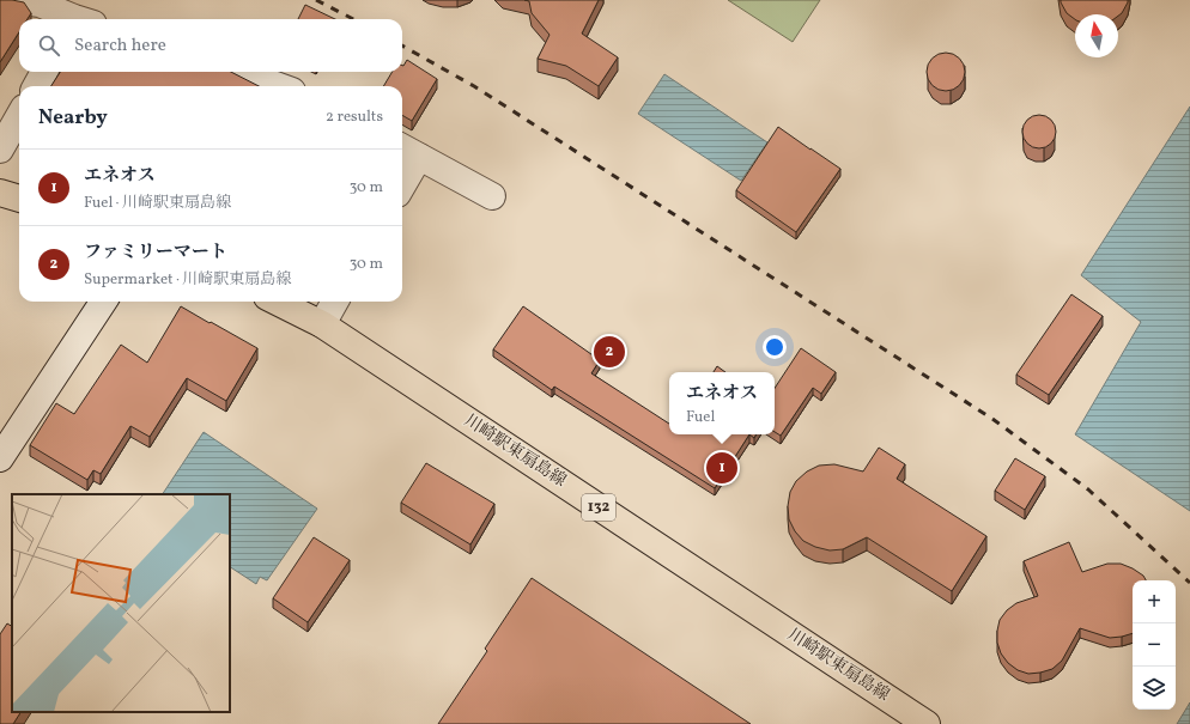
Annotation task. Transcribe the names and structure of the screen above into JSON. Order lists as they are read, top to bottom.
{
  "streets": {
    "highway": ["川崎駅東扇島線", "132"]
  },
  "north": "top",
  "page": {
    "search": "Search here",
    "heading": ["Nearby", "2 results"],
    "list": [
      {
        "mark": "1",
        "name": "エネオス",
        "note": "Fuel · 川崎駅東扇島線",
        "value": "30 m"
      },
      {
        "mark": "2",
        "name": "ファミリーマート",
        "note": "Supermarket · 川崎駅東扇島線",
        "value": "30 m"
      }
    ],
    "pins": ["2", "1"],
    "popup": ["エネオス", "Fuel"],
    "map_buttons": ["+", "−"]
  }
}
